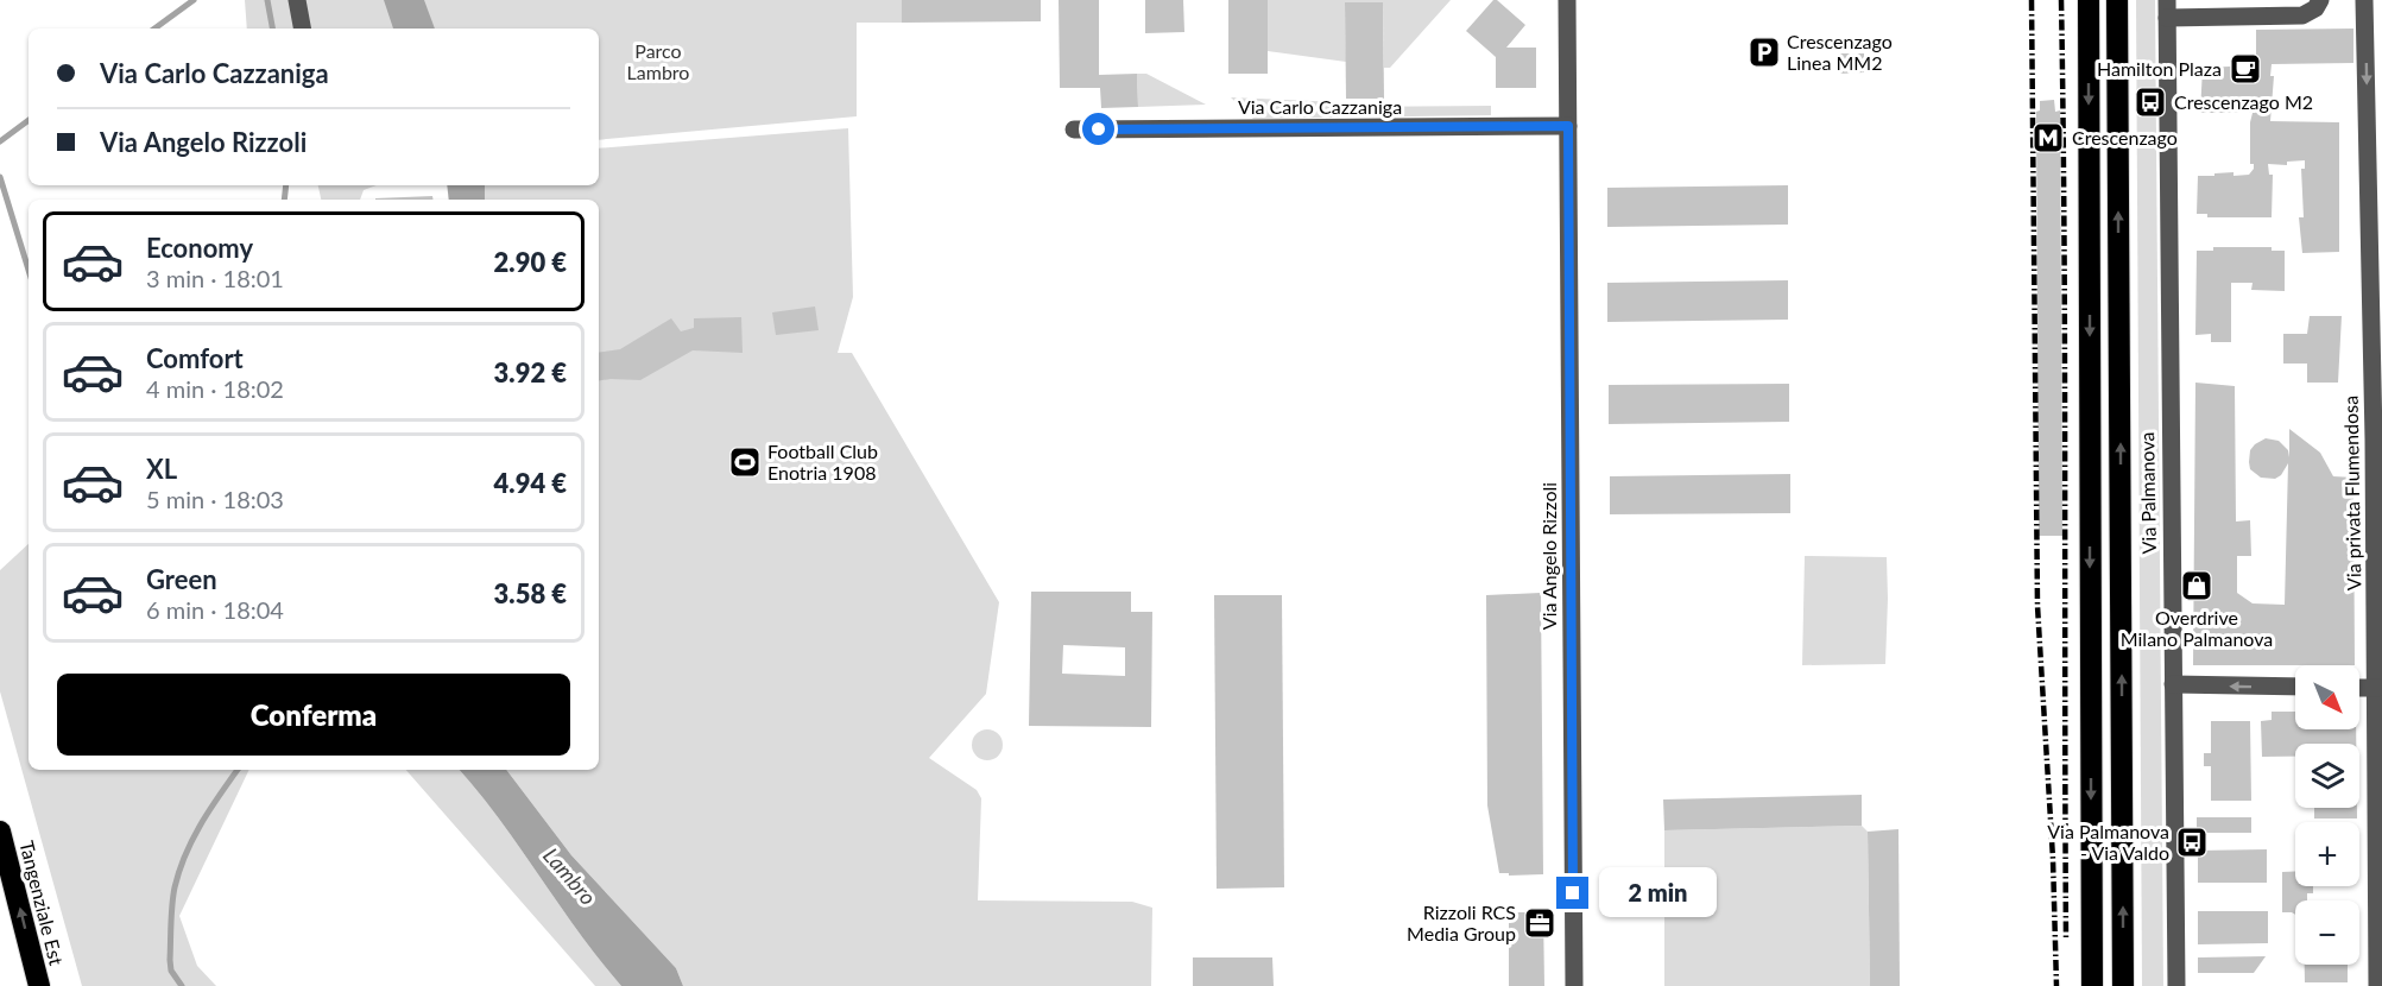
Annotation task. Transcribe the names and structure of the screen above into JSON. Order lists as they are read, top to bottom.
{
  "streets": {
    "highway": ["Via Palmanova", "Tangenziale Est"],
    "street": ["Via Carlo Cazzaniga", "Via privata Flumendosa", "Via Angelo Rizzoli"]
  },
  "crossings": [
    ["Via Carlo Cazzaniga", "Via Angelo Rizzoli"]
  ],
  "one_way": ["Via privata Flumendosa", "Tangenziale Est"],
  "water": ["Lambro"],
  "parks": ["Parco Lambro"],
  "places": {
    "parking": ["Crescenzago Linea MM2"],
    "cafe": ["Hamilton Plaza"],
    "bus stop": ["Crescenzago M2", "Via Palmanova - Via Valdo"],
    "metro station": ["Crescenzago"],
    "sports": ["Football Club Enotria 1908"],
    "shop": ["Overdrive Milano Palmanova"],
    "office": ["Rizzoli RCS Media Group"]
  },
  "north": "bottom right",
  "page": {
    "banner": ["Via Carlo Cazzaniga", "Via Angelo Rizzoli"],
    "list": [
      {
        "name": "Economy",
        "note": "3 min · 18:01",
        "value": "2.90 €"
      },
      {
        "name": "Comfort",
        "note": "4 min · 18:02",
        "value": "3.92 €"
      },
      {
        "name": "XL",
        "note": "5 min · 18:03",
        "value": "4.94 €"
      },
      {
        "name": "Green",
        "note": "6 min · 18:04",
        "value": "3.58 €"
      }
    ],
    "buttons": "Conferma",
    "map_buttons": ["+", "−"],
    "bubble": "2 min"
  }
}
